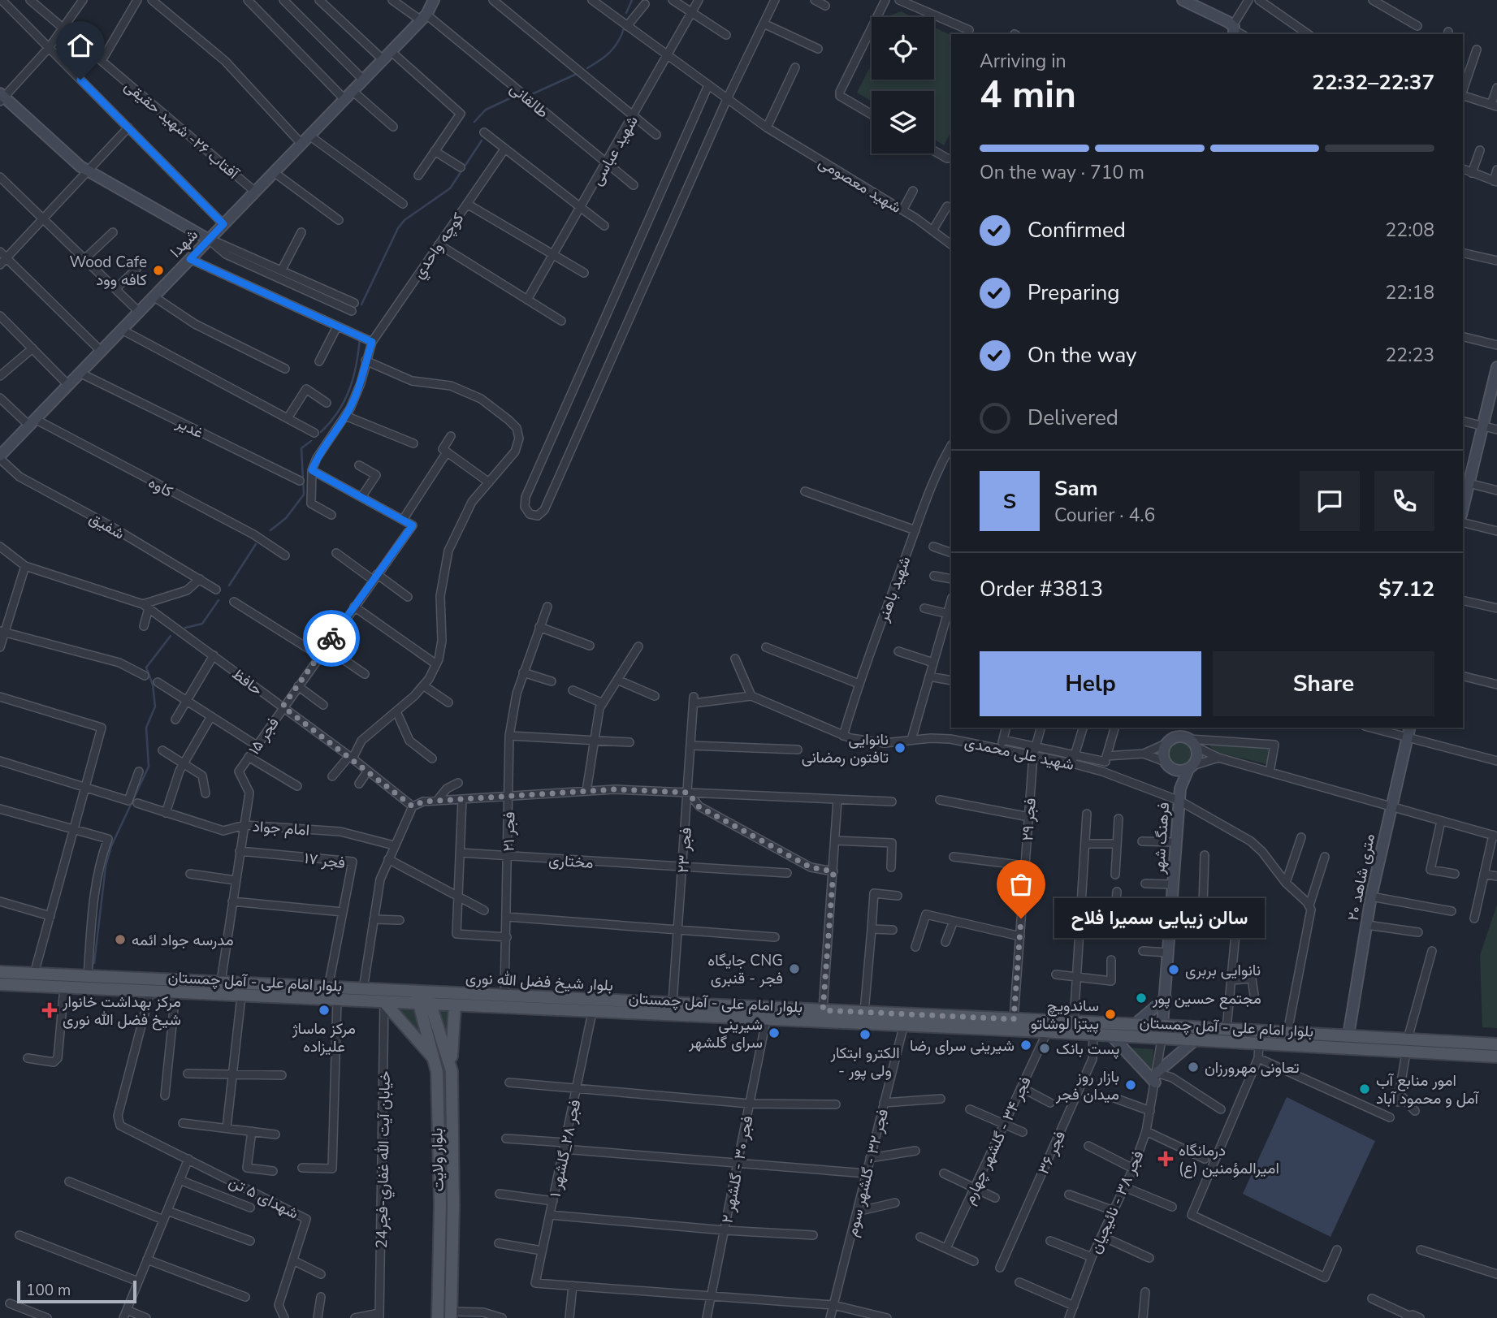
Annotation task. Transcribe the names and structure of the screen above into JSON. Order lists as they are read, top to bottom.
{
  "streets": {
    "main road": [
      "شهدا",
      "فرهنگ شهر",
      "۲۰ متری شاهد",
      "بلوار امام علی - آمل چمستان",
      "بلوار شیخ فضل الله نوری",
      "بلوار ولایت"
    ],
    "street": [
      "طالقانی",
      "آفتاب ۲۶- شهید حقیقی",
      "شهید عباسی",
      "شهید معصومی",
      "كوچه واحدي",
      "غدیر",
      "کاوه",
      "شفیق",
      "شهید باهنر",
      "حافظ",
      "فجر ۱۵",
      "شهید علی محمدی",
      "فجر ۲۹",
      "امام جواد",
      "فجر ۲۱",
      "فجر ۲۳",
      "فجر ۱۷",
      "مختاری",
      "فجر ۳۴ - گلشهر چهارم",
      "فجر ۲۸_گلشهر ۱",
      "فجر ۳۶",
      "خيابان آيت الله غفاري-فجر24",
      "فجر ۳۰ - گلشهر ۲",
      "فجر ۳۲ - گلشهر سوم",
      "شهدای ۵ تن",
      "فجر ۳۸ - نائیجیان"
    ]
  },
  "crossings": [
    ["طالقانی", "شهید عباسی"],
    ["طالقانی", "شهدا"],
    ["آفتاب ۲۶- شهید حقیقی", "شهدا"],
    ["شهید عباسی", "شهید معصومی"],
    ["شهدا", "غدیر"],
    ["شهدا", "کاوه"],
    ["شهدا", "شفیق"],
    ["شهید باهنر", "شهید علی محمدی"],
    ["حافظ", "فجر ۱۵"],
    ["فجر ۱۵", "امام جواد"],
    ["فجر ۱۵", "فجر ۱۷"],
    ["فجر ۱۵", "بلوار شیخ فضل الله نوری"],
    ["شهید علی محمدی", "فجر ۲۹"],
    ["شهید علی محمدی", "فرهنگ شهر"],
    ["شهید علی محمدی", "فجر ۲۳"],
    ["فجر ۲۹", "بلوار شیخ فضل الله نوری"],
    ["فجر ۲۱", "مختاری"],
    ["فجر ۲۱", "بلوار شیخ فضل الله نوری"],
    ["فرهنگ شهر", "بلوار شیخ فضل الله نوری"],
    ["فجر ۲۳", "مختاری"],
    ["فجر ۲۳", "بلوار شیخ فضل الله نوری"],
    ["فجر ۱۷", "بلوار شیخ فضل الله نوری"],
    ["۲۰ متری شاهد", "بلوار امام علی - آمل چمستان"],
    ["بلوار امام علی - آمل چمستان", "بلوار شیخ فضل الله نوری"],
    ["بلوار امام علی - آمل چمستان", "فجر ۳۴ - گلشهر چهارم"],
    ["بلوار امام علی - آمل چمستان", "فجر ۲۸_گلشهر ۱"],
    ["بلوار امام علی - آمل چمستان", "فجر ۳۶"],
    ["بلوار امام علی - آمل چمستان", "خيابان آيت الله غفاري-فجر24"],
    ["بلوار امام علی - آمل چمستان", "بلوار ولایت"],
    ["بلوار امام علی - آمل چمستان", "فجر ۳۰ - گلشهر ۲"],
    ["بلوار امام علی - آمل چمستان", "فجر ۳۲ - گلشهر سوم"],
    ["بلوار امام علی - آمل چمستان", "فجر ۳۸ - نائیجیان"],
    ["بلوار شیخ فضل الله نوری", "بلوار ولایت"]
  ],
  "places": {
    "other": [
      "Wood Cafe کافه وود",
      "نانوایی تافتون رمضانی",
      "سالن زیبایی سمیرا فلاح",
      "مدرسه جواد ائمه",
      "جایگاه CNG فجر - قنبری",
      "نانوایی بربری",
      "مجتمع حسین پور",
      "مرکز ماساژ علیزاده",
      "ساندویچ پیتزا لوشاتو",
      "شیرینی سرای گلشهر",
      "الکترو ابتکار - ولی پور",
      "شیرینی سرای رضا",
      "پست بانک",
      "تعاونی مهرورزان",
      "بازار روز میدان فجر",
      "امور منابع آب آمل و محمود آباد"
    ],
    "health": ["مرکز بهداشت خانوار شیخ فضل الله نوری", "درمانگاه امیرالمؤمنین (ع)"]
  },
  "scale_bar": "100 m",
  "page": {
    "heading": ["4 min", "Arriving in", "22:32–22:37"],
    "panel": [
      "Sam",
      "Courier · 4.6",
      "Order #3813",
      "$7.12"
    ],
    "bar": "On the way · 710 m",
    "list": [
      ["Confirmed", "22:08"],
      ["Preparing", "22:18"],
      ["On the way", "22:23"],
      "Delivered"
    ],
    "round": "S",
    "buttons": ["Help", "Share"],
    "bubble": "سالن زیبایی سمیرا فلاح",
    "scale": "100 m"
  }
}
